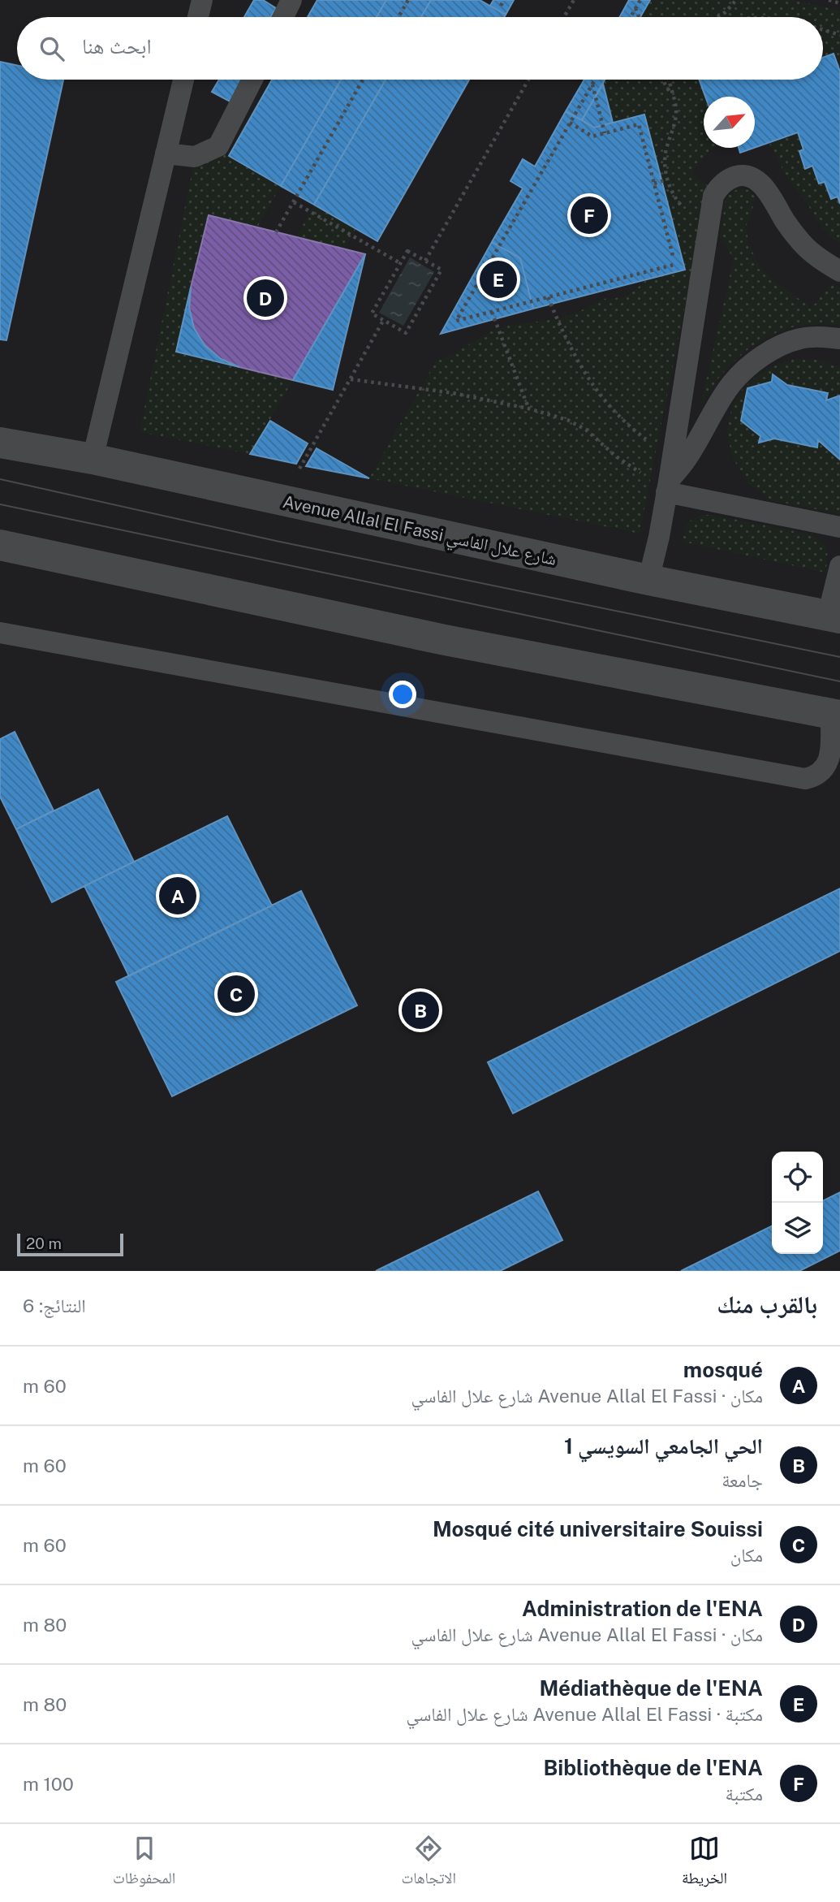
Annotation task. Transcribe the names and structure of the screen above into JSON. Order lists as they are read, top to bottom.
{
  "streets": {
    "street": ["Avenue Allal El Fassi شارع علال الفاسي"]
  },
  "scale_bar": "20 m",
  "north": "top right",
  "page": {
    "search": "ابحث هنا",
    "pins": [
      "F",
      "E",
      "D",
      "A",
      "C",
      "B"
    ],
    "scale": "20 m",
    "heading": ["بالقرب منك", "النتائج: 6"],
    "list": [
      {
        "mark": "A",
        "name": "mosqué",
        "note": "مكان · Avenue Allal El Fassi شارع علال الفاسي",
        "value": "60 m"
      },
      {
        "mark": "B",
        "name": "الحي الجامعي السويسي 1",
        "note": "جامعة",
        "value": "60 m"
      },
      {
        "mark": "C",
        "name": "Mosqué cité universitaire Souissi",
        "note": "مكان",
        "value": "60 m"
      },
      {
        "mark": "D",
        "name": "Administration de l'ENA",
        "note": "مكان · Avenue Allal El Fassi شارع علال الفاسي",
        "value": "80 m"
      },
      {
        "mark": "E",
        "name": "Médiathèque de l'ENA",
        "note": "مكتبة · Avenue Allal El Fassi شارع علال الفاسي",
        "value": "80 m"
      },
      {
        "mark": "F",
        "name": "Bibliothèque de l'ENA",
        "note": "مكتبة",
        "value": "100 m"
      }
    ],
    "nav": ["الخريطة", "الاتجاهات", "المحفوظات"]
  }
}
